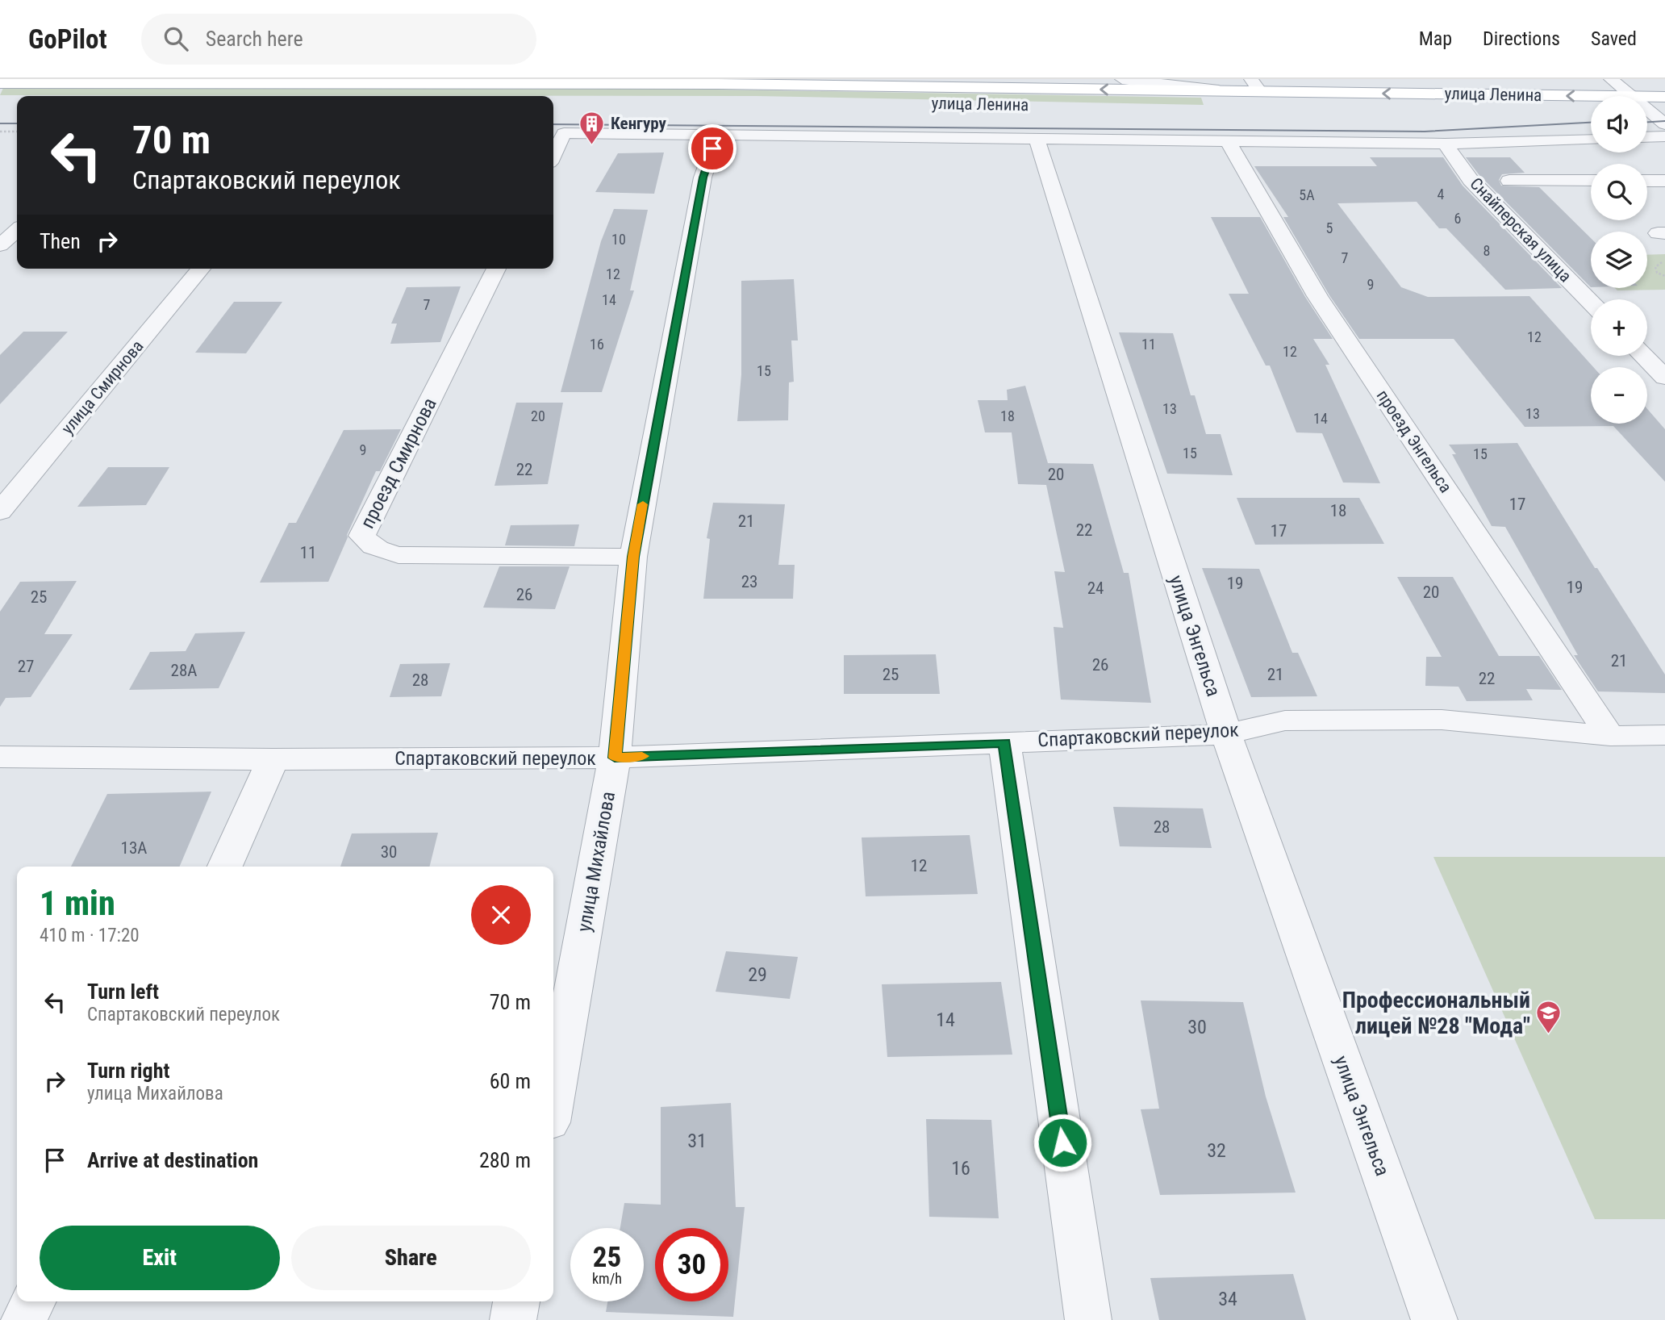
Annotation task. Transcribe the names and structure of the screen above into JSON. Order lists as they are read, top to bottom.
{
  "streets": {
    "main road": ["улица Ленина"],
    "street": [
      "Снайперская улица",
      "улица Смирнова",
      "проезд Энгельса",
      "проезд Смирнова",
      "улица Энгельса",
      "Спартаковский переулок",
      "улица Михайлова"
    ]
  },
  "crossings": [
    ["проезд Энгельса", "Спартаковский переулок"],
    ["проезд Смирнова", "улица Михайлова"],
    ["улица Энгельса", "Спартаковский переулок"],
    ["Спартаковский переулок", "улица Михайлова"]
  ],
  "one_way": ["улица Ленина"],
  "places": {
    "building": ["Кенгуру"],
    "school or university": ["Профессиональный лицей №28 \"Мода\""]
  },
  "house_numbers": [
    "4",
    "5А",
    "6",
    "5",
    "10",
    "8",
    "7",
    "12",
    "9",
    "14",
    "7",
    "12",
    "16",
    "11",
    "12",
    "15",
    "13",
    "13",
    "20",
    "18",
    "14",
    "9",
    "15",
    "15",
    "22",
    "20",
    "17",
    "18",
    "21",
    "22",
    "17",
    "11",
    "23",
    "19",
    "19",
    "24",
    "20",
    "26",
    "25",
    "21",
    "26",
    "27",
    "28А",
    "25",
    "21",
    "22",
    "28",
    "28",
    "13А",
    "30",
    "12",
    "29",
    "14",
    "30",
    "31",
    "32",
    "16",
    "34"
  ],
  "page": {
    "header": "GoPilot",
    "search": "Search here",
    "nav": ["Map", "Directions", "Saved"],
    "map_buttons": ["+", "−"],
    "turn": ["70 m", "Спартаковский переулок"],
    "then": "Then",
    "heading": ["1 min", "410 m · 17:20"],
    "list": [
      {
        "name": "Turn left",
        "note": "Спартаковский переулок",
        "value": "70 m"
      },
      {
        "name": "Turn right",
        "note": "улица Михайлова",
        "value": "60 m"
      },
      {
        "name": "Arrive at destination",
        "value": "280 m"
      }
    ],
    "buttons": ["Exit", "Share"],
    "speed": "25 km/h",
    "limit": "30"
  }
}
